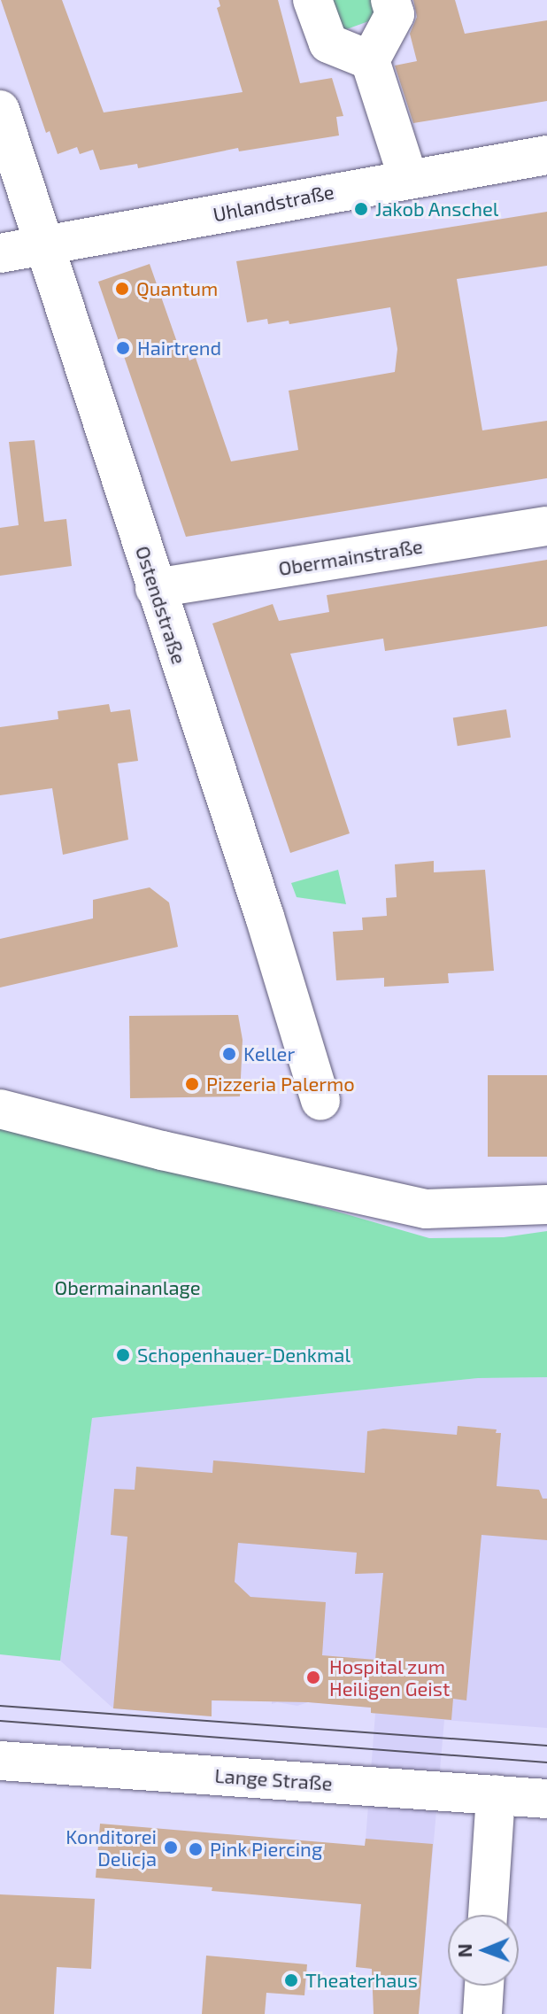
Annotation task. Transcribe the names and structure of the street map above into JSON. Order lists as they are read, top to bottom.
{
  "streets": {
    "street": [
      "Uhlandstraße",
      "Obermainstraße",
      "Ostendstraße",
      "Lange Straße"
    ]
  },
  "crossings": [
    ["Uhlandstraße", "Ostendstraße"],
    ["Obermainstraße", "Ostendstraße"]
  ],
  "parks": ["Obermainanlage"],
  "places": [
    "Jakob Anschel",
    "Quantum",
    "Hairtrend",
    "Keller",
    "Pizzeria Palermo",
    "Schopenhauer-Denkmal",
    "Hospital zum Heiligen Geist",
    "Konditorei Delicja",
    "Pink Piercing",
    "Theaterhaus"
  ],
  "north": "left"
}
